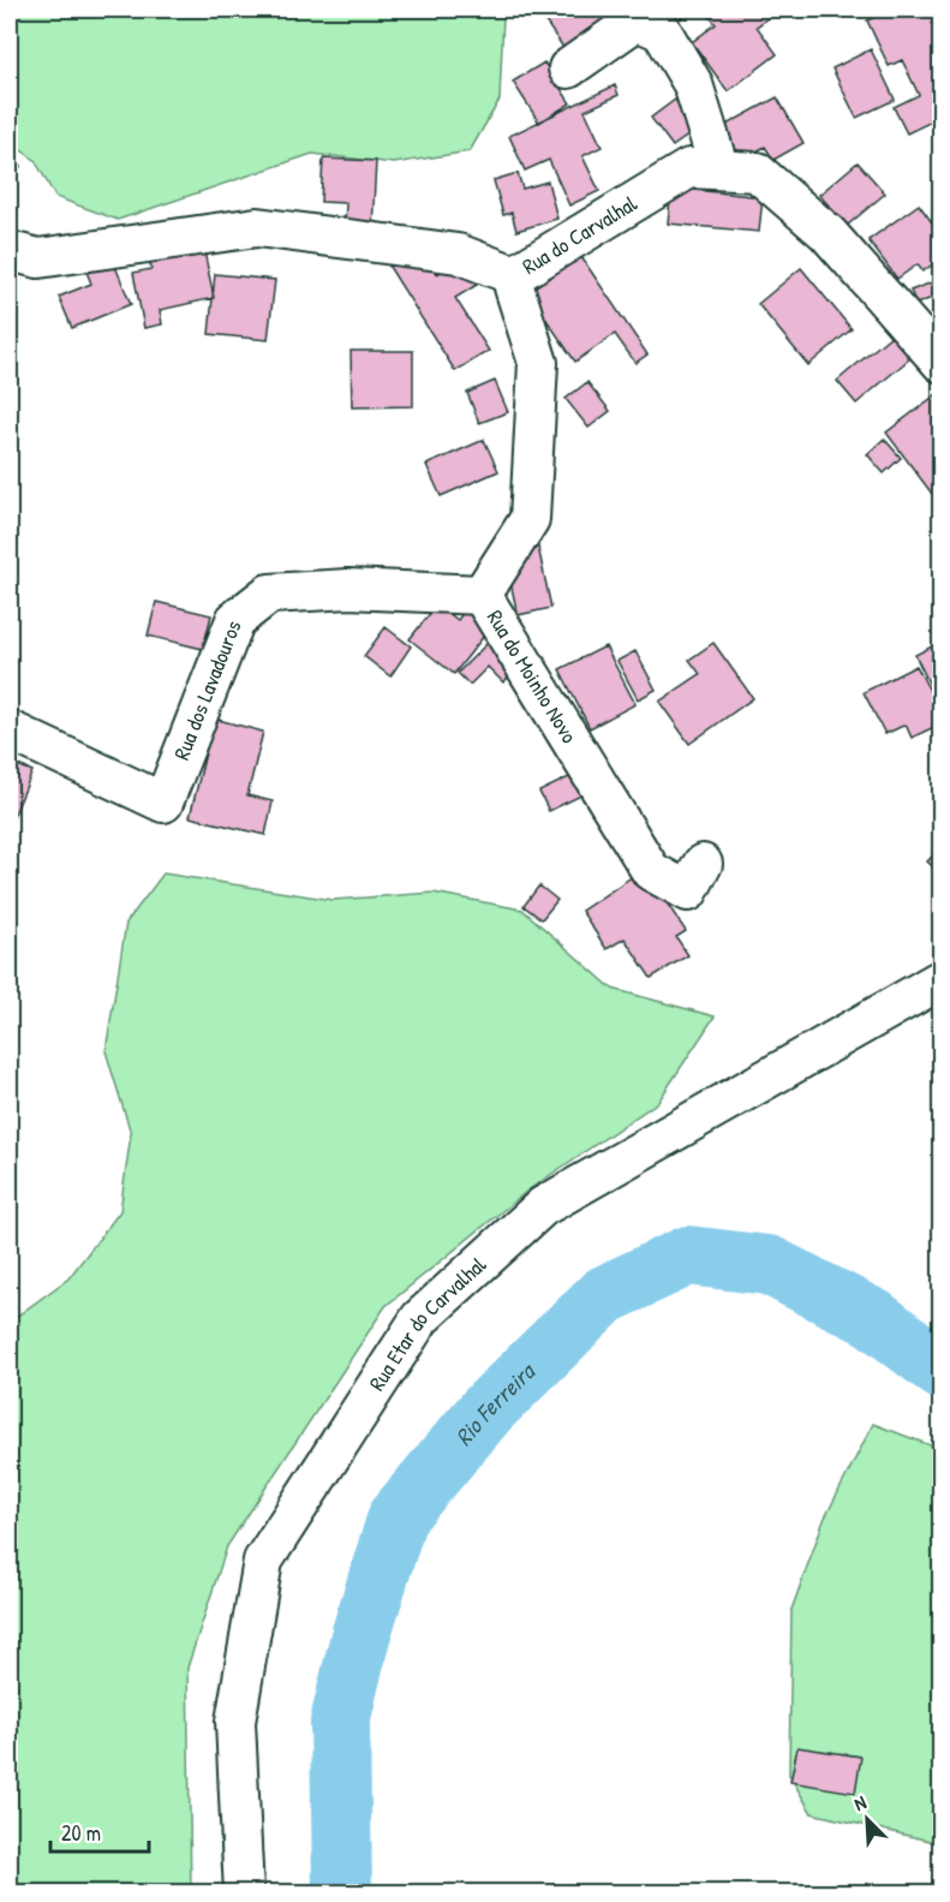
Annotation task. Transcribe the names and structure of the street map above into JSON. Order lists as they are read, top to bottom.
{
  "streets": {
    "street": [
      "Rua do Carvalhal",
      "Rua do Moinho Novo",
      "Rua dos Lavadouros",
      "Rua Etar do Carvalhal"
    ]
  },
  "crossings": [
    ["Rua do Carvalhal", "Rua do Moinho Novo"],
    ["Rua do Moinho Novo", "Rua dos Lavadouros"]
  ],
  "water": ["Rio Ferreira"],
  "scale_bar": "20 m",
  "north": "top left"
}
